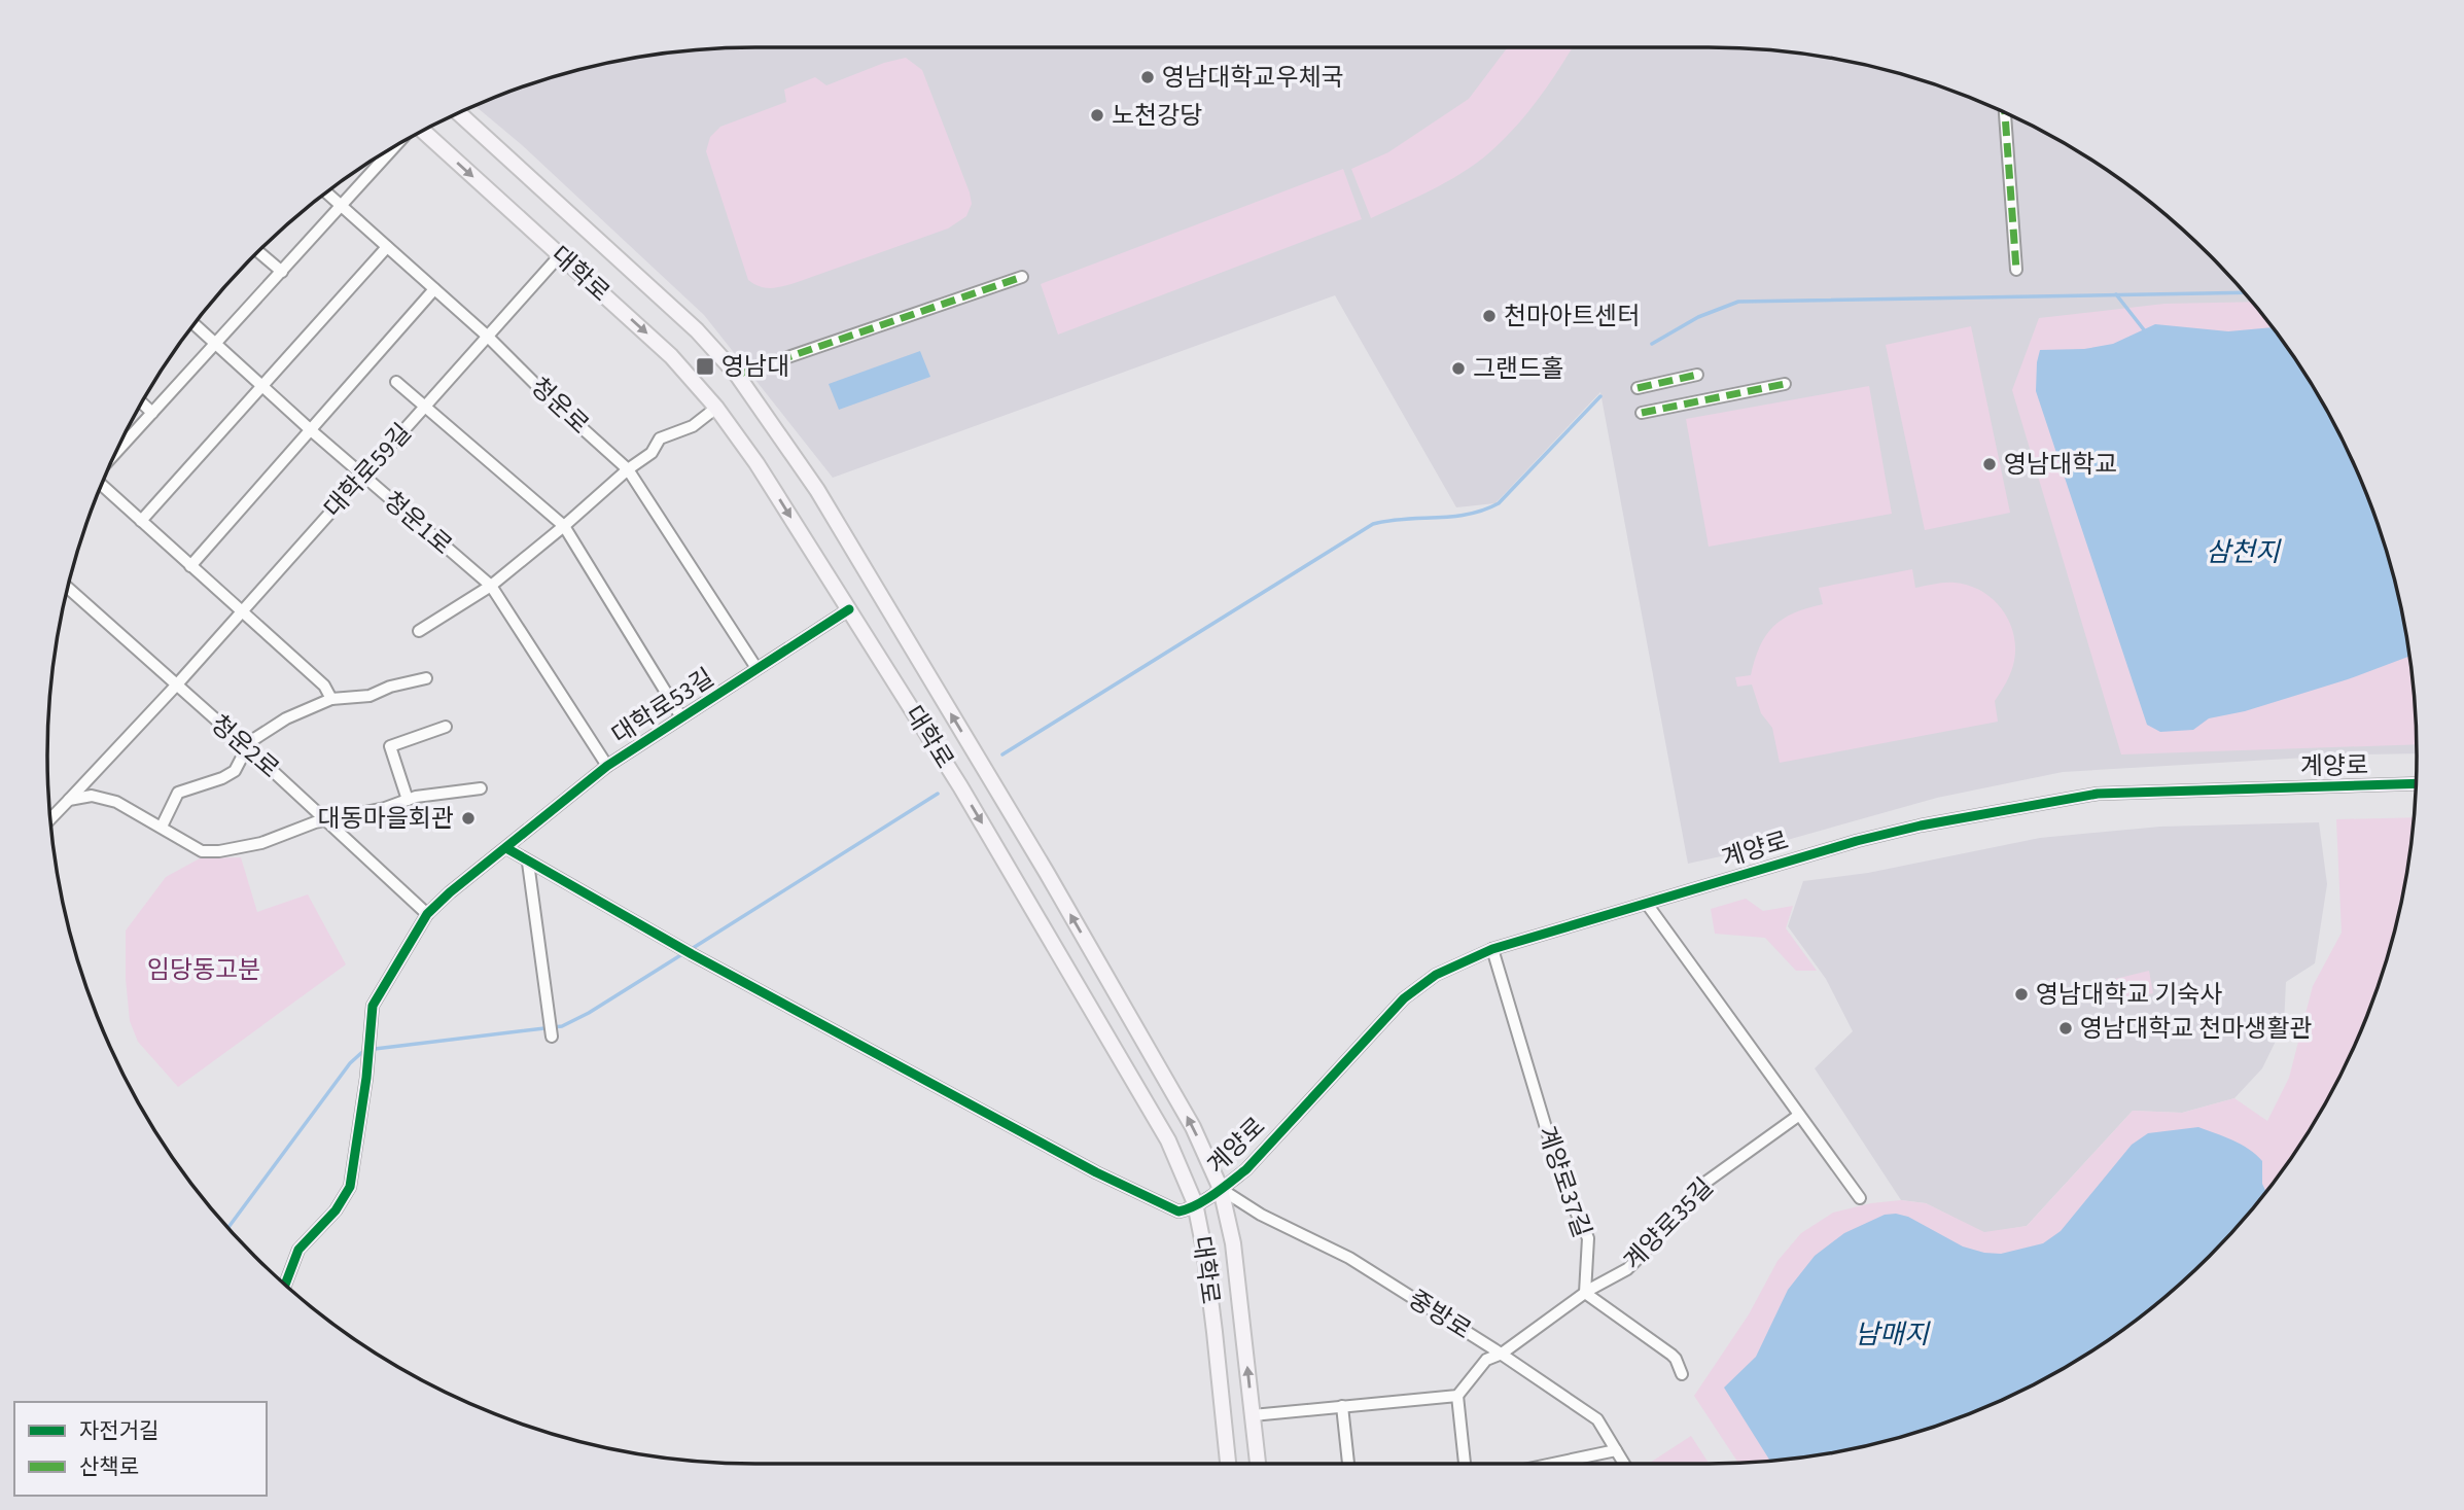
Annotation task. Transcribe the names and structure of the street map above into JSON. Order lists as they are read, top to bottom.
{
  "streets": {
    "main road": ["대학로"],
    "street": [
      "청운로",
      "대학로59길",
      "청운1로",
      "대학로53길",
      "청운2로",
      "계양로",
      "계양로37길",
      "계양로35길",
      "중방로"
    ]
  },
  "crossings": [
    ["대학로", "대학로59길"],
    ["대학로", "대학로53길"],
    ["대학로", "계양로"],
    ["청운로", "대학로59길"],
    ["청운로", "대학로53길"],
    ["대학로59길", "청운1로"],
    ["대학로59길", "청운2로"],
    ["청운1로", "대학로53길"],
    ["대학로53길", "청운2로"],
    ["계양로", "계양로37길"],
    ["계양로", "중방로"],
    ["계양로37길", "계양로35길"],
    ["계양로35길", "중방로"]
  ],
  "water": ["삼천지", "남매지"],
  "parks": ["임당동고분"],
  "places": {
    "other": [
      "영남대학교우체국",
      "노천강당",
      "천마아트센터",
      "그랜드홀",
      "영남대학교",
      "대동마을회관",
      "영남대학교 기숙사",
      "영남대학교 천마생활관"
    ],
    "transit": ["영남대"]
  },
  "legend": ["자전거길", "산책로"]
}
